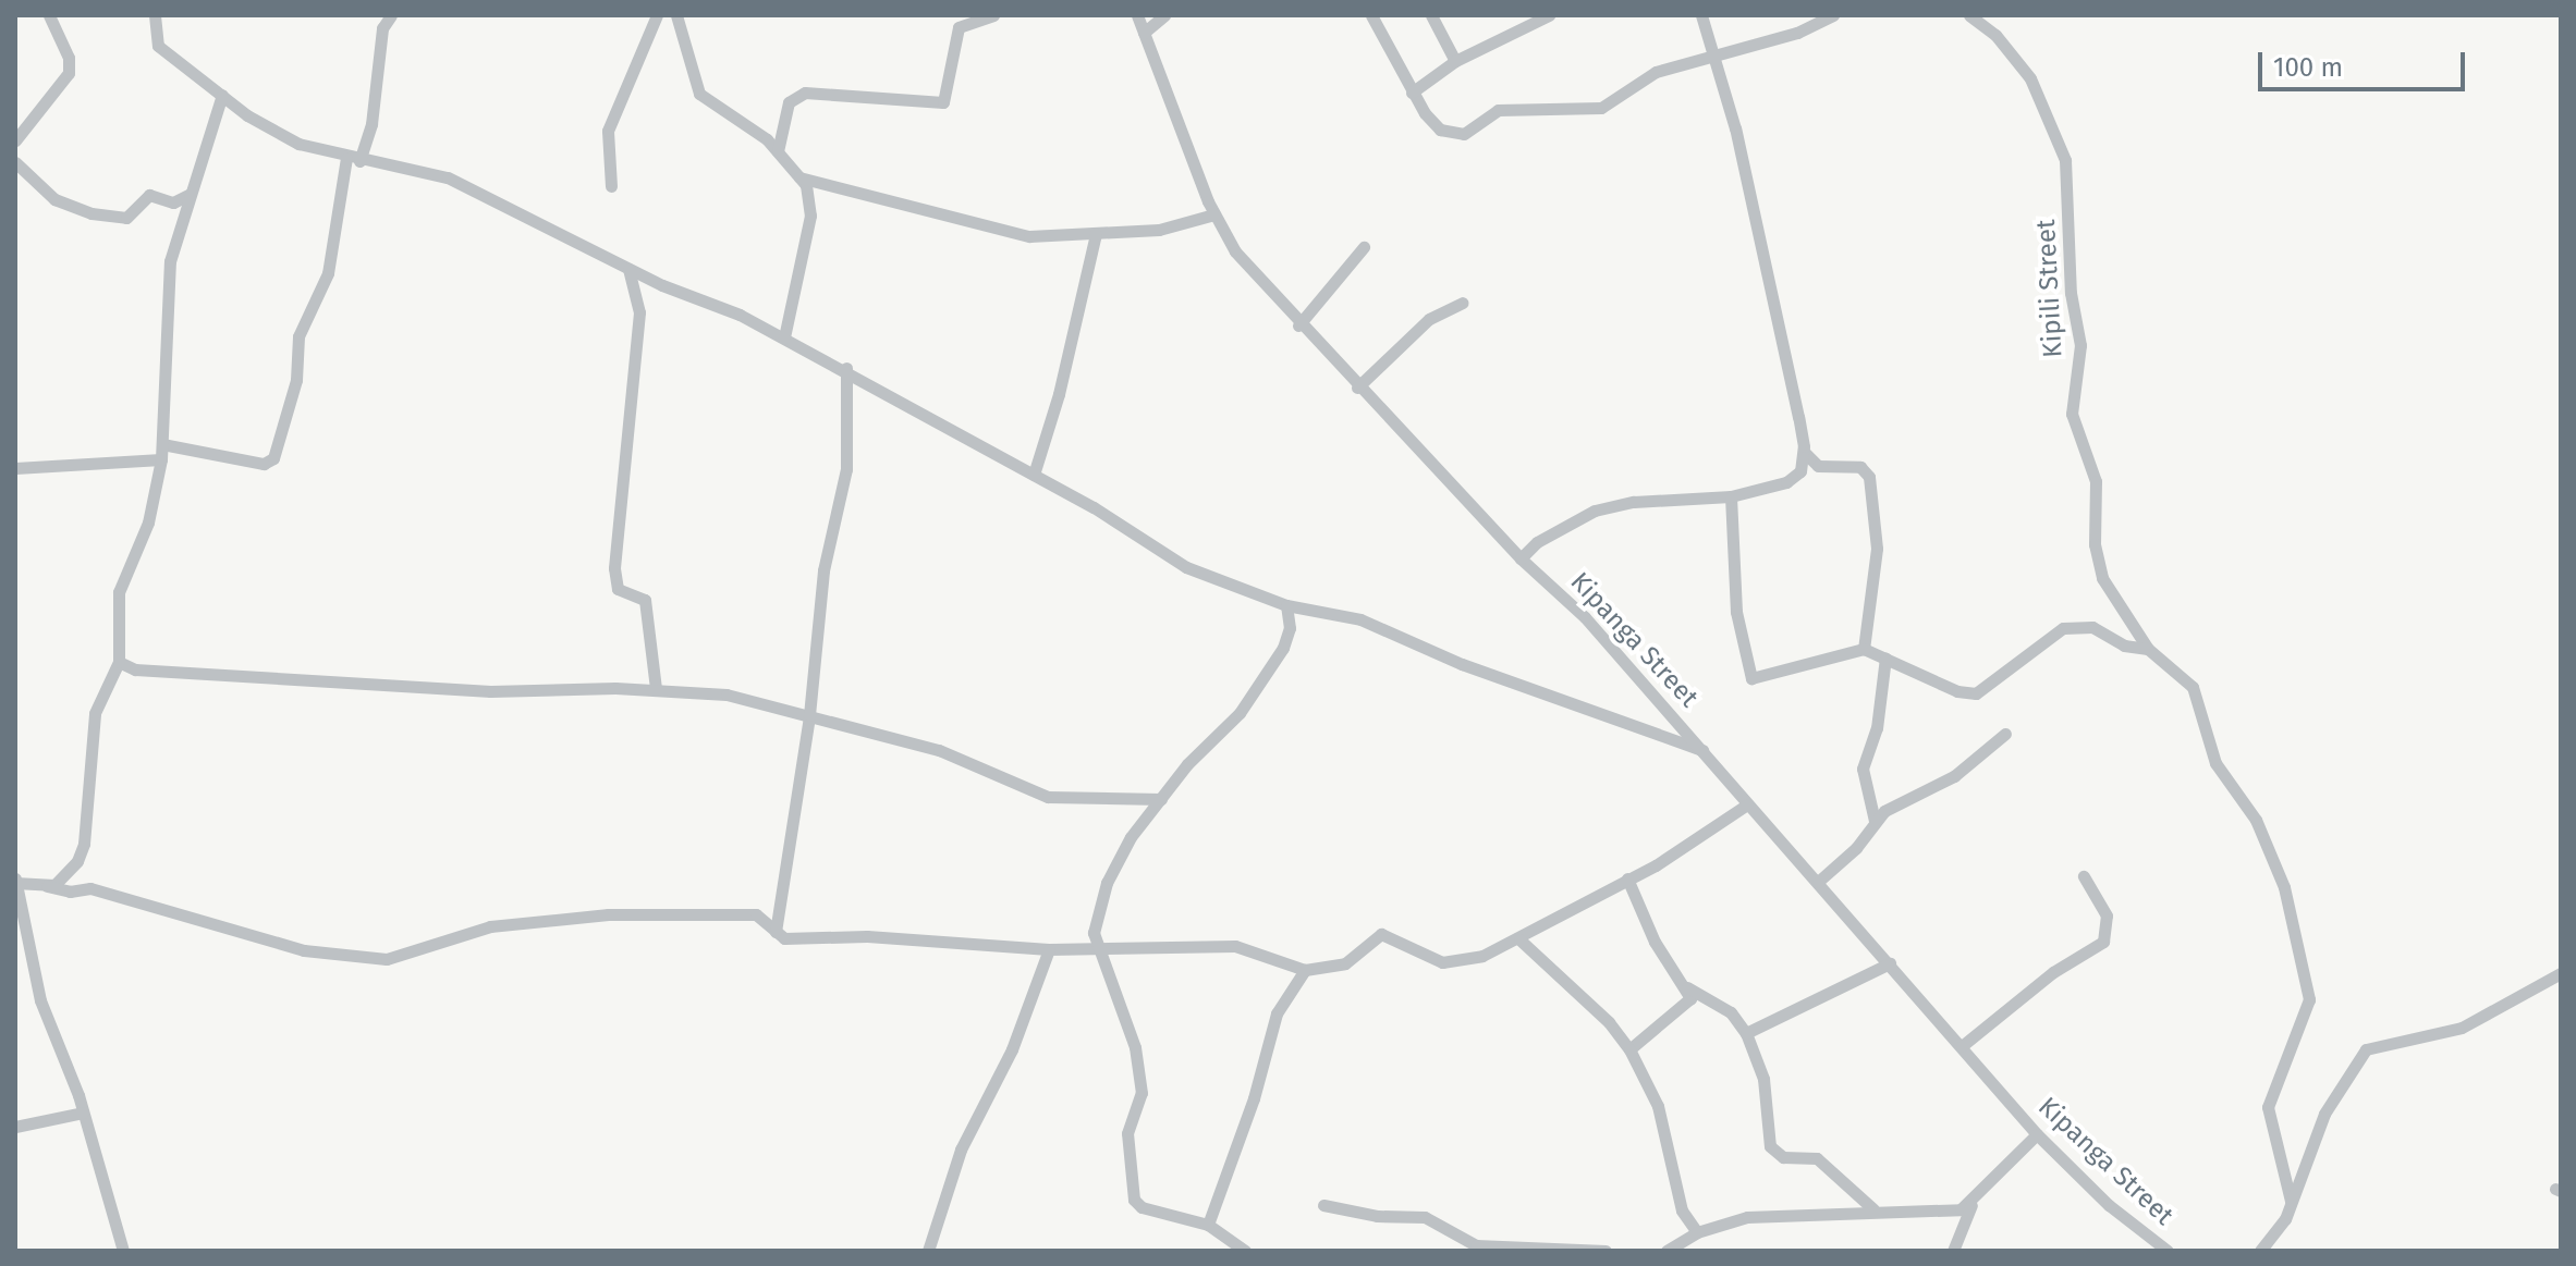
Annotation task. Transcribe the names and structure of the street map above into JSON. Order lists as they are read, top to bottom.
{
  "streets": {
    "street": ["Kipili Street", "Kipanga Street"]
  },
  "scale_bar": "100 m"
}
